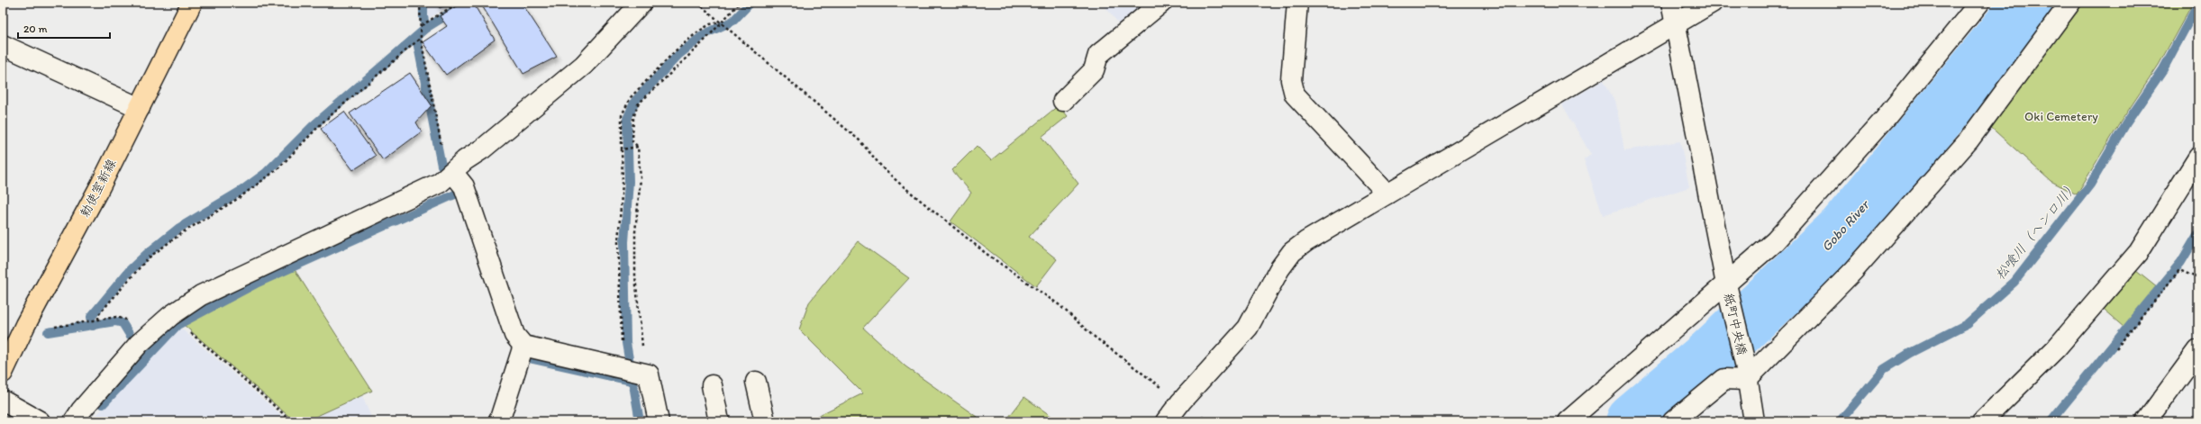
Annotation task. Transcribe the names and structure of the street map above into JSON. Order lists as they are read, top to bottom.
{
  "streets": {
    "main road": ["勅使室新線"],
    "street": ["紙町中央橋"]
  },
  "water": ["Gobo River", "松喰川（ヘンロ川）"],
  "parks": ["Oki Cemetery"],
  "scale_bar": "20 m"
}
